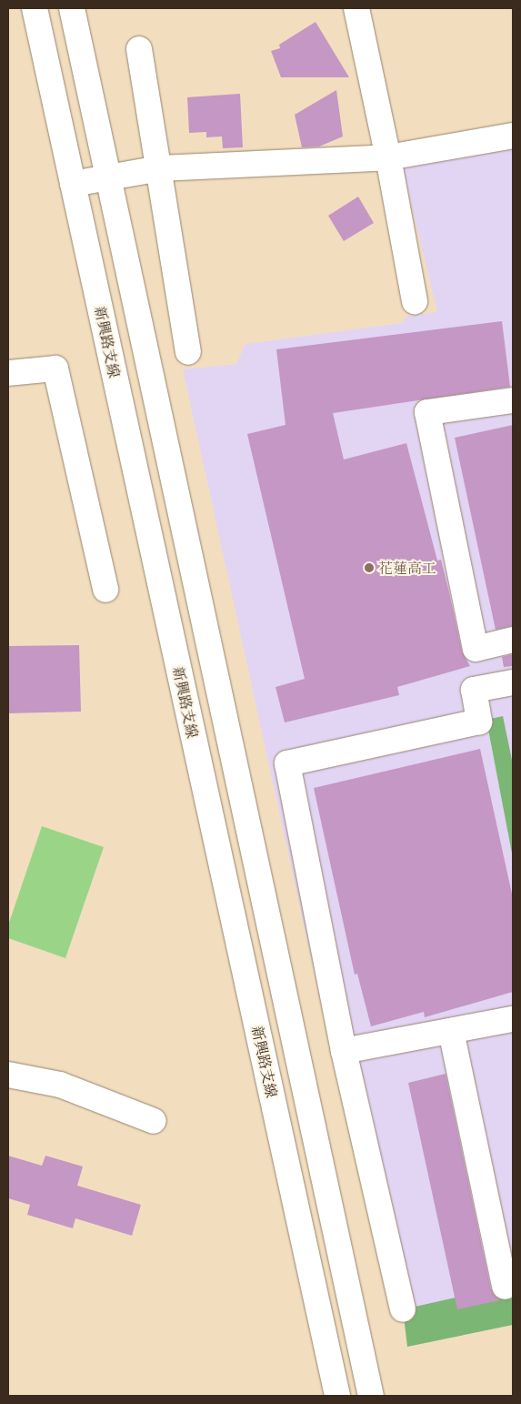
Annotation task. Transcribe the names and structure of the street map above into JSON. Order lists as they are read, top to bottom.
{
  "streets": {
    "street": ["新興路支線"]
  },
  "places": ["花蓮高工"]
}
